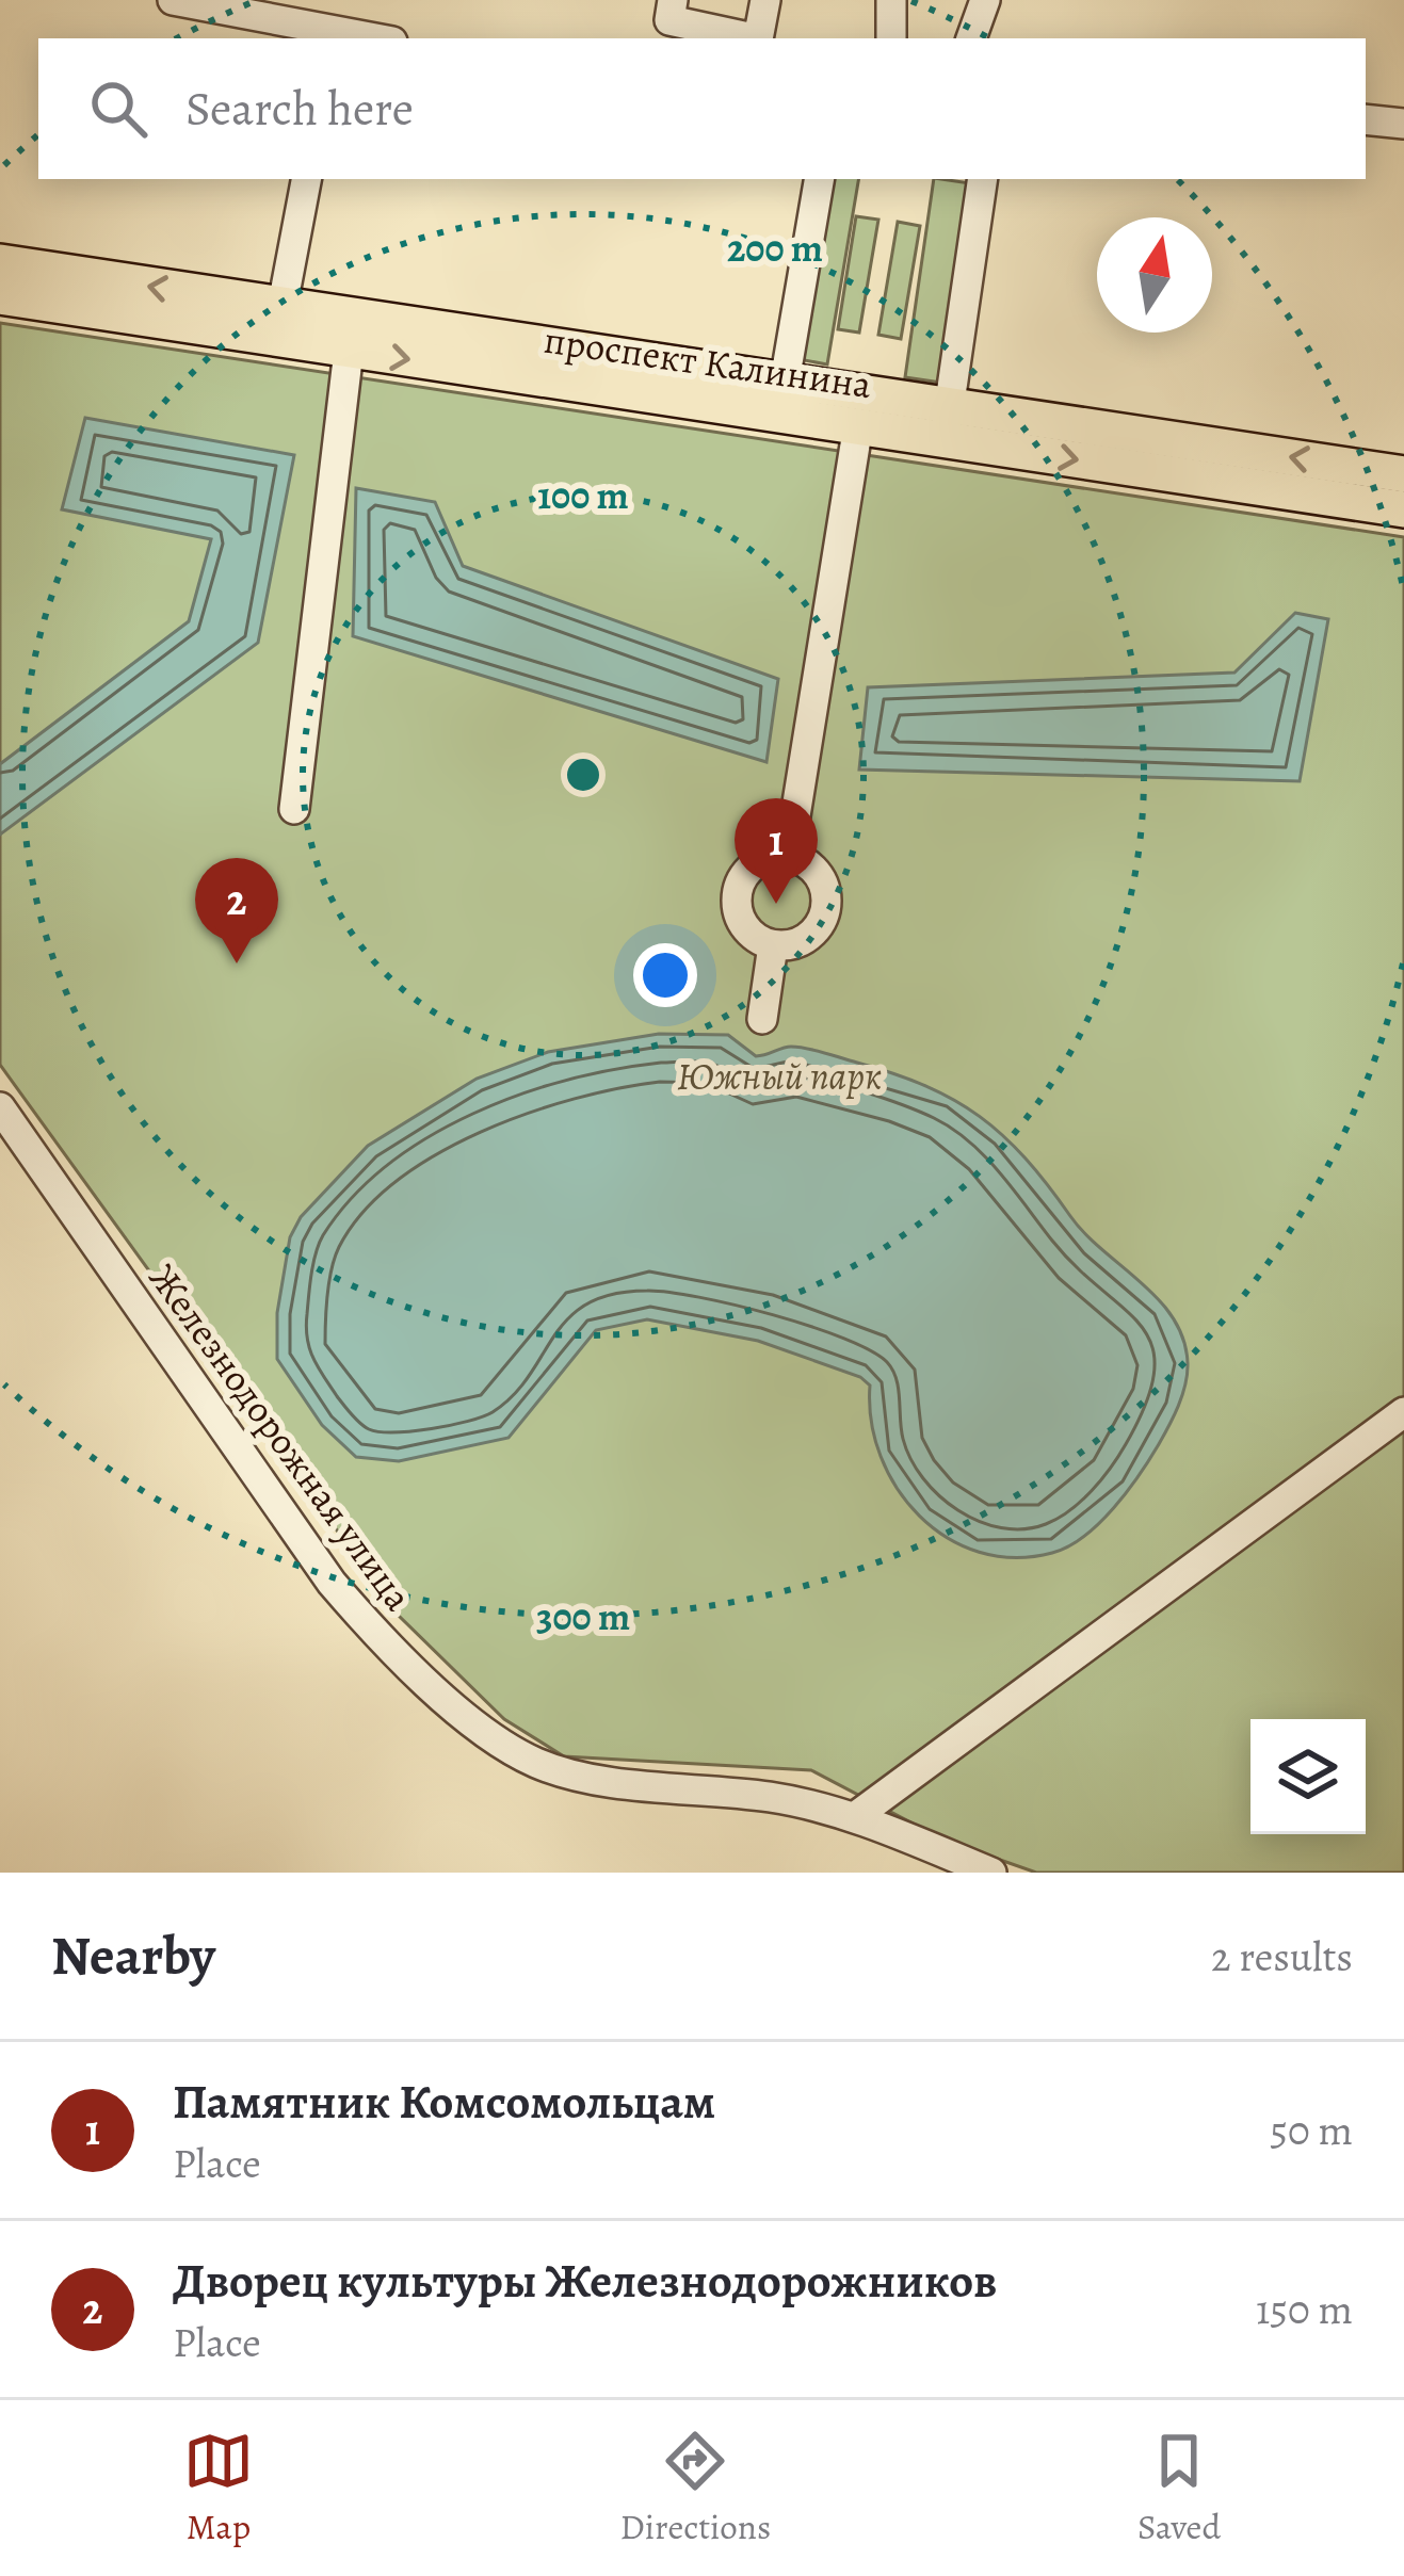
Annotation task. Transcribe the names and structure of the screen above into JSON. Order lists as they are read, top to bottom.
{
  "streets": {
    "main road": ["проспект Калинина"],
    "street": ["Железнодорожная улица"]
  },
  "parks": ["Южный парк"],
  "north": "top",
  "page": {
    "search": "Search here",
    "pins": ["1", "2"],
    "heading": ["Nearby", "2 results"],
    "list": [
      {
        "mark": "1",
        "name": "Памятник Комсомольцам",
        "note": "Place",
        "value": "50 m"
      },
      {
        "mark": "2",
        "name": "Дворец культуры Железнодорожников",
        "note": "Place",
        "value": "150 m"
      }
    ],
    "nav": ["Map", "Directions", "Saved"]
  },
  "rings": ["200 m", "100 m", "300 m"]
}
